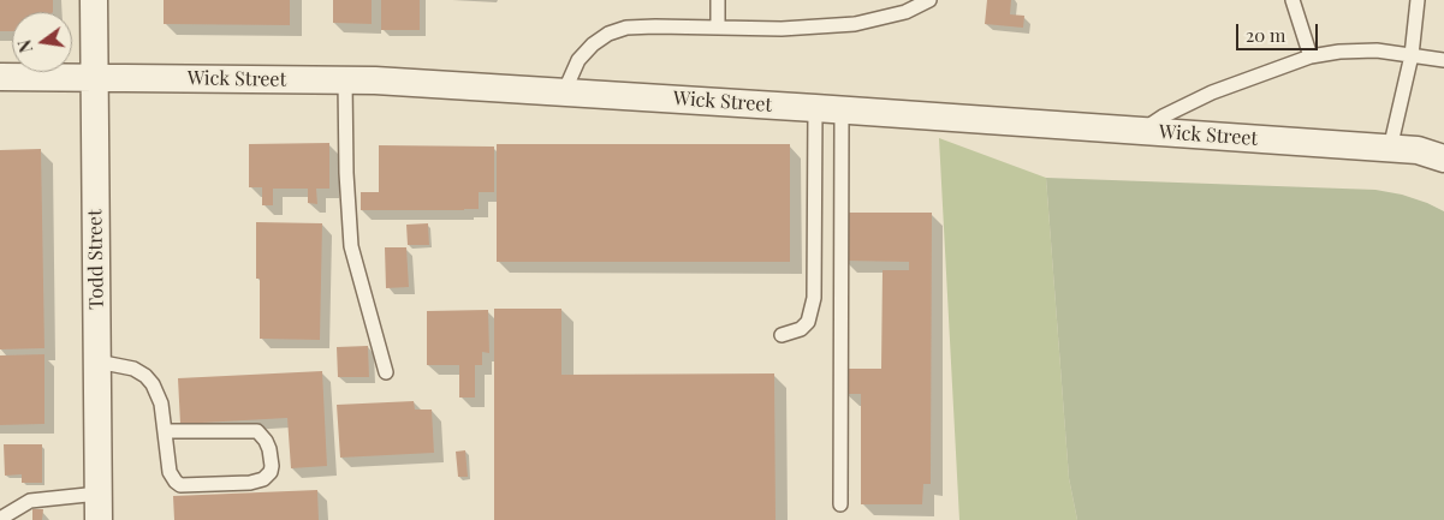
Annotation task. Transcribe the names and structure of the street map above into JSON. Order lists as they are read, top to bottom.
{
  "streets": {
    "street": ["Wick Street", "Todd Street"]
  },
  "crossings": [
    ["Wick Street", "Todd Street"]
  ],
  "scale_bar": "20 m",
  "north": "left"
}
